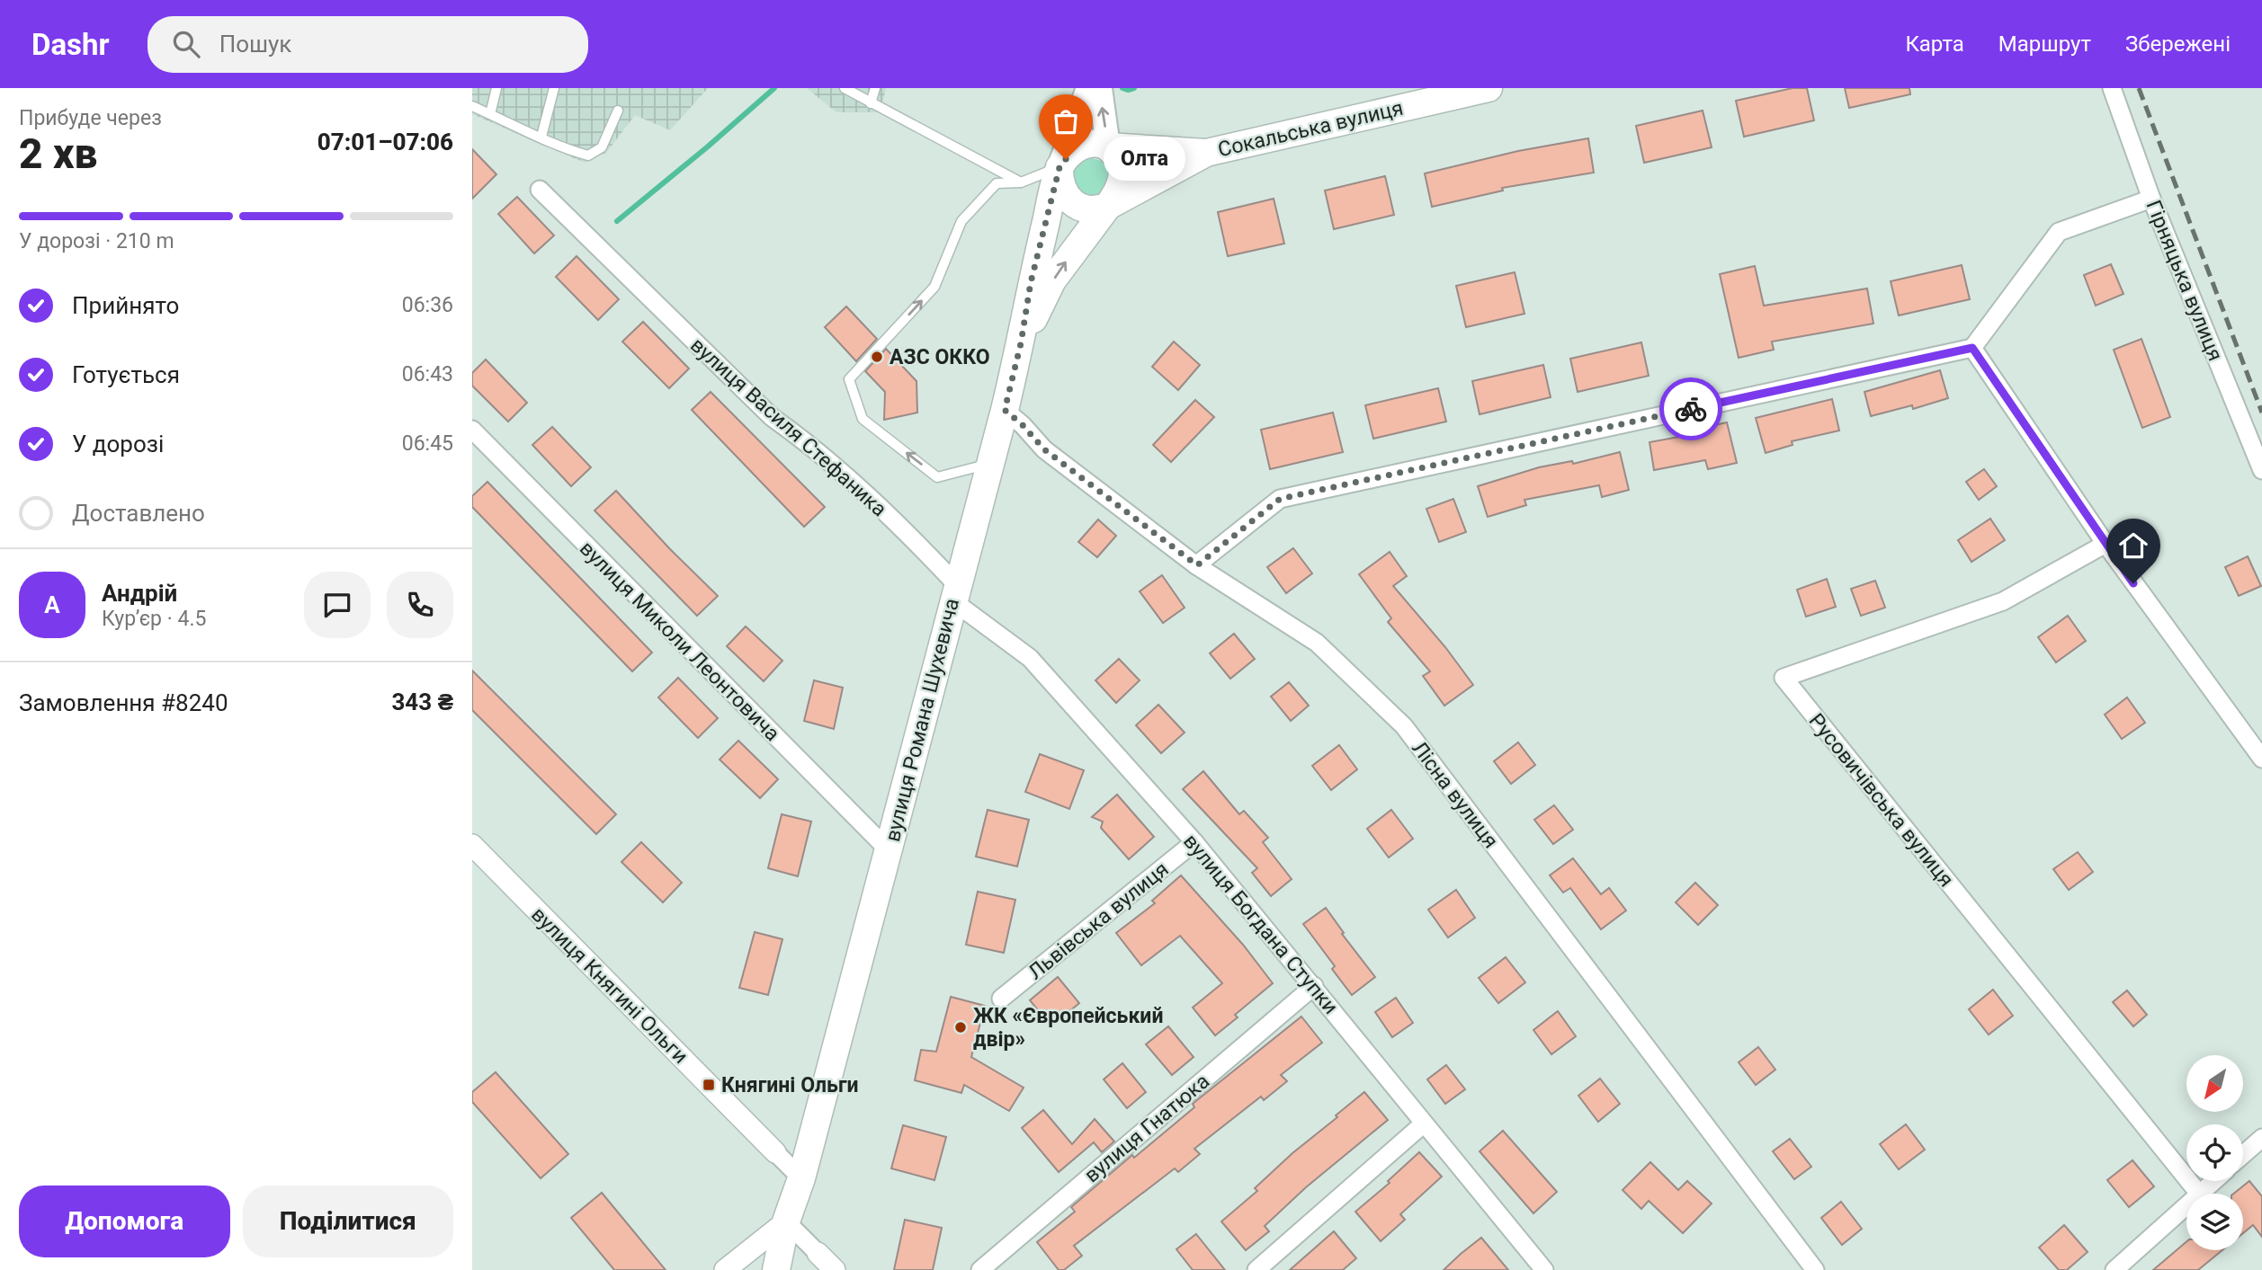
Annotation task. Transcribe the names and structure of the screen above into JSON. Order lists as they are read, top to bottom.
{
  "streets": {
    "main road": ["Сокальська вулиця", "вулиця Романа Шухевича"],
    "street": [
      "Гірняцька вулиця",
      "вулиця Василя Стефаника",
      "вулиця Миколи Леонтовича",
      "Лісна вулиця",
      "Русовичівська вулиця",
      "Львівська вулиця",
      "вулиця Богдана Ступки",
      "вулиця Княгині Ольги",
      "вулиця Гнатюка"
    ]
  },
  "crossings": [
    ["вулиця Василя Стефаника", "вулиця Романа Шухевича"],
    ["вулиця Василя Стефаника", "вулиця Богдана Ступки"],
    ["вулиця Миколи Леонтовича", "вулиця Романа Шухевича"],
    ["вулиця Романа Шухевича", "Лісна вулиця"],
    ["вулиця Романа Шухевича", "вулиця Богдана Ступки"],
    ["вулиця Романа Шухевича", "вулиця Княгині Ольги"],
    ["Львівська вулиця", "вулиця Богдана Ступки"],
    ["вулиця Богдана Ступки", "вулиця Гнатюка"]
  ],
  "places": {
    "other": ["Олта", "АЗС ОККО", "ЖК «Європейський двір»"],
    "transit": ["Княгині Ольги"]
  },
  "north": "bottom left",
  "page": {
    "header": "Dashr",
    "search": "Пошук",
    "nav": ["Карта", "Маршрут", "Збережені"],
    "heading": ["2 хв", "Прибуде через", "07:01–07:06"],
    "panel": [
      "Андрій",
      "Кур’єр · 4.5",
      "Замовлення #8240",
      "343 ₴"
    ],
    "bubble": "Олта",
    "bar": "У дорозі · 210 m",
    "list": [
      ["Прийнято", "06:36"],
      ["Готується", "06:43"],
      ["У дорозі", "06:45"],
      "Доставлено"
    ],
    "round": "А",
    "buttons": ["Допомога", "Поділитися"]
  }
}
